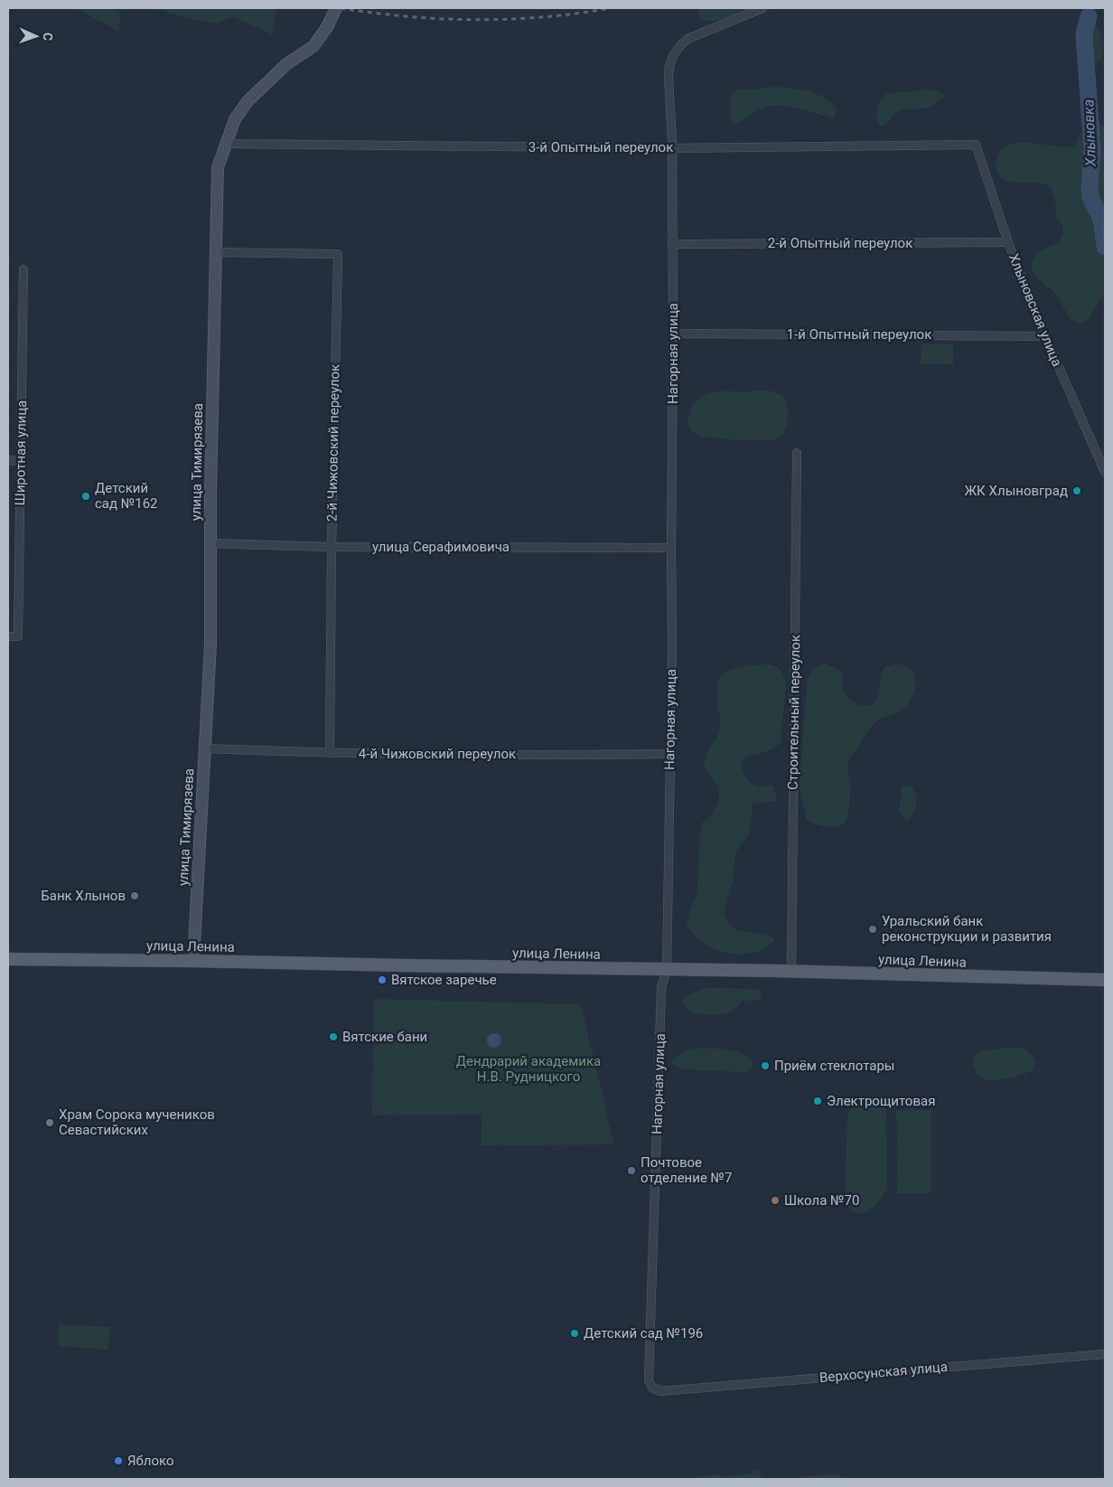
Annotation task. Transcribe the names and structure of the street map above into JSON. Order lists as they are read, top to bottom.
{
  "streets": {
    "main road": ["улица Тимирязева", "улица Ленина"],
    "street": [
      "3-й Опытный переулок",
      "2-й Опытный переулок",
      "Хлыновская улица",
      "1-й Опытный переулок",
      "Нагорная улица",
      "2-й Чижовский переулок",
      "Широтная улица",
      "улица Серафимовича",
      "Строительный переулок",
      "4-й Чижовский переулок",
      "Верхосунская улица"
    ]
  },
  "crossings": [
    ["3-й Опытный переулок", "Хлыновская улица"],
    ["3-й Опытный переулок", "Нагорная улица"],
    ["3-й Опытный переулок", "улица Тимирязева"],
    ["2-й Опытный переулок", "Хлыновская улица"],
    ["2-й Опытный переулок", "Нагорная улица"],
    ["Хлыновская улица", "1-й Опытный переулок"],
    ["1-й Опытный переулок", "Нагорная улица"],
    ["Нагорная улица", "улица Серафимовича"],
    ["Нагорная улица", "4-й Чижовский переулок"],
    ["Нагорная улица", "улица Ленина"],
    ["Нагорная улица", "Верхосунская улица"],
    ["2-й Чижовский переулок", "улица Тимирязева"],
    ["2-й Чижовский переулок", "улица Серафимовича"],
    ["2-й Чижовский переулок", "4-й Чижовский переулок"],
    ["улица Тимирязева", "улица Серафимовича"],
    ["улица Тимирязева", "4-й Чижовский переулок"],
    ["улица Тимирязева", "улица Ленина"],
    ["Строительный переулок", "улица Ленина"]
  ],
  "water": ["Хлыновка"],
  "parks": ["Дендрарий академика Н.В. Рудницкого"],
  "places": [
    "ЖК Хлыновград",
    "Детский сад №162",
    "Банк Хлынов",
    "Уральский банк реконструкции и развития",
    "Вятское заречье",
    "Вятские бани",
    "Приём стеклотары",
    "Электрощитовая",
    "Храм Сорока мучеников Севастийских",
    "Почтовое отделение №7",
    "Школа №70",
    "Детский сад №196",
    "Яблоко"
  ],
  "north": "right"
}
